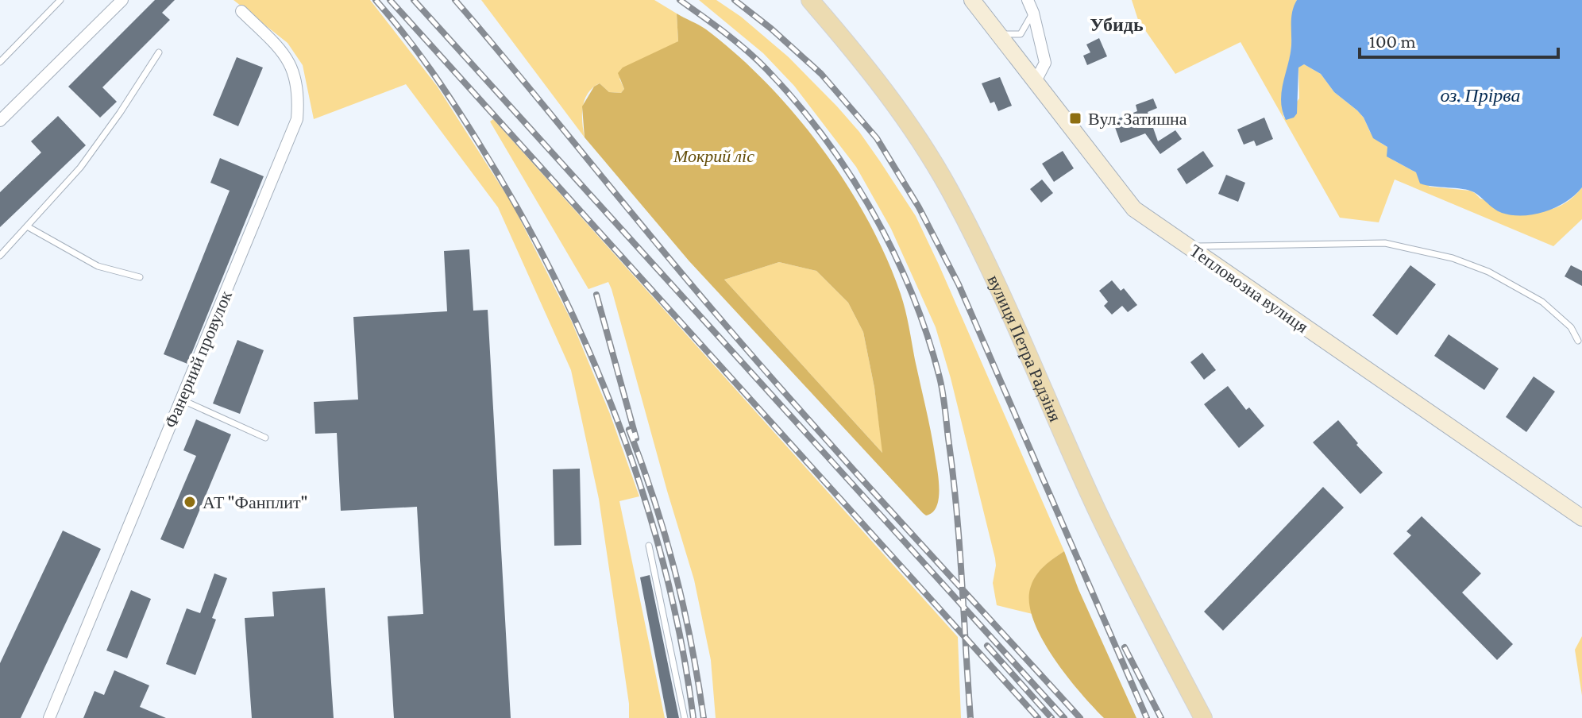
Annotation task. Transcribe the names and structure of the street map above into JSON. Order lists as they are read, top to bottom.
{
  "streets": {
    "main road": ["вулиця Петра Радзіня"],
    "street": ["Тепловозна вулиця", "Фанерний провулок"]
  },
  "districts": ["Убидь"],
  "water": ["оз. Прірва"],
  "parks": ["Мокрий ліс"],
  "places": {
    "transit": ["Вул. Затишна"],
    "other": ["АТ \"Фанплит\""]
  },
  "scale_bar": "100 m"
}
